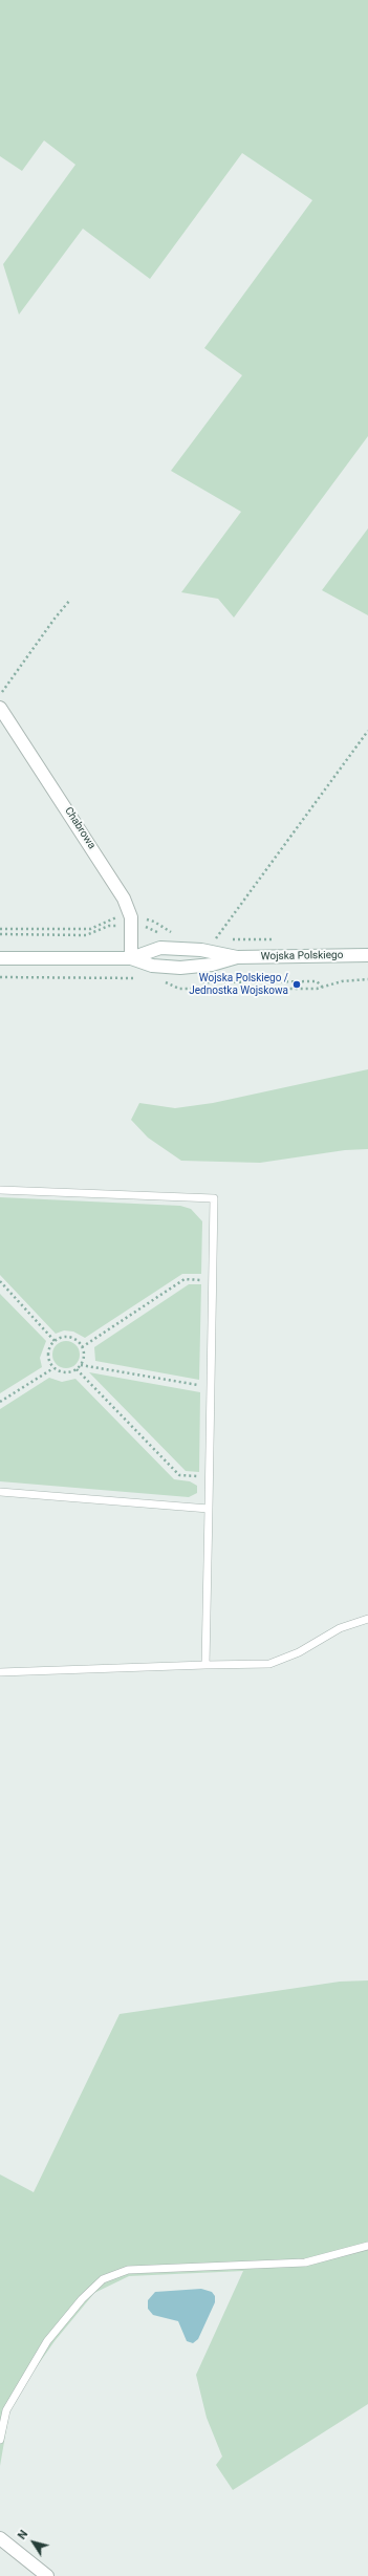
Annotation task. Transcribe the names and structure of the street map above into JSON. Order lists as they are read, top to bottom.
{
  "streets": {
    "main road": ["Chabrowa", "Wojska Polskiego"]
  },
  "crossings": [
    ["Chabrowa", "Wojska Polskiego"]
  ],
  "places": ["Wojska Polskiego / Jednostka Wojskowa"],
  "north": "top left"
}
